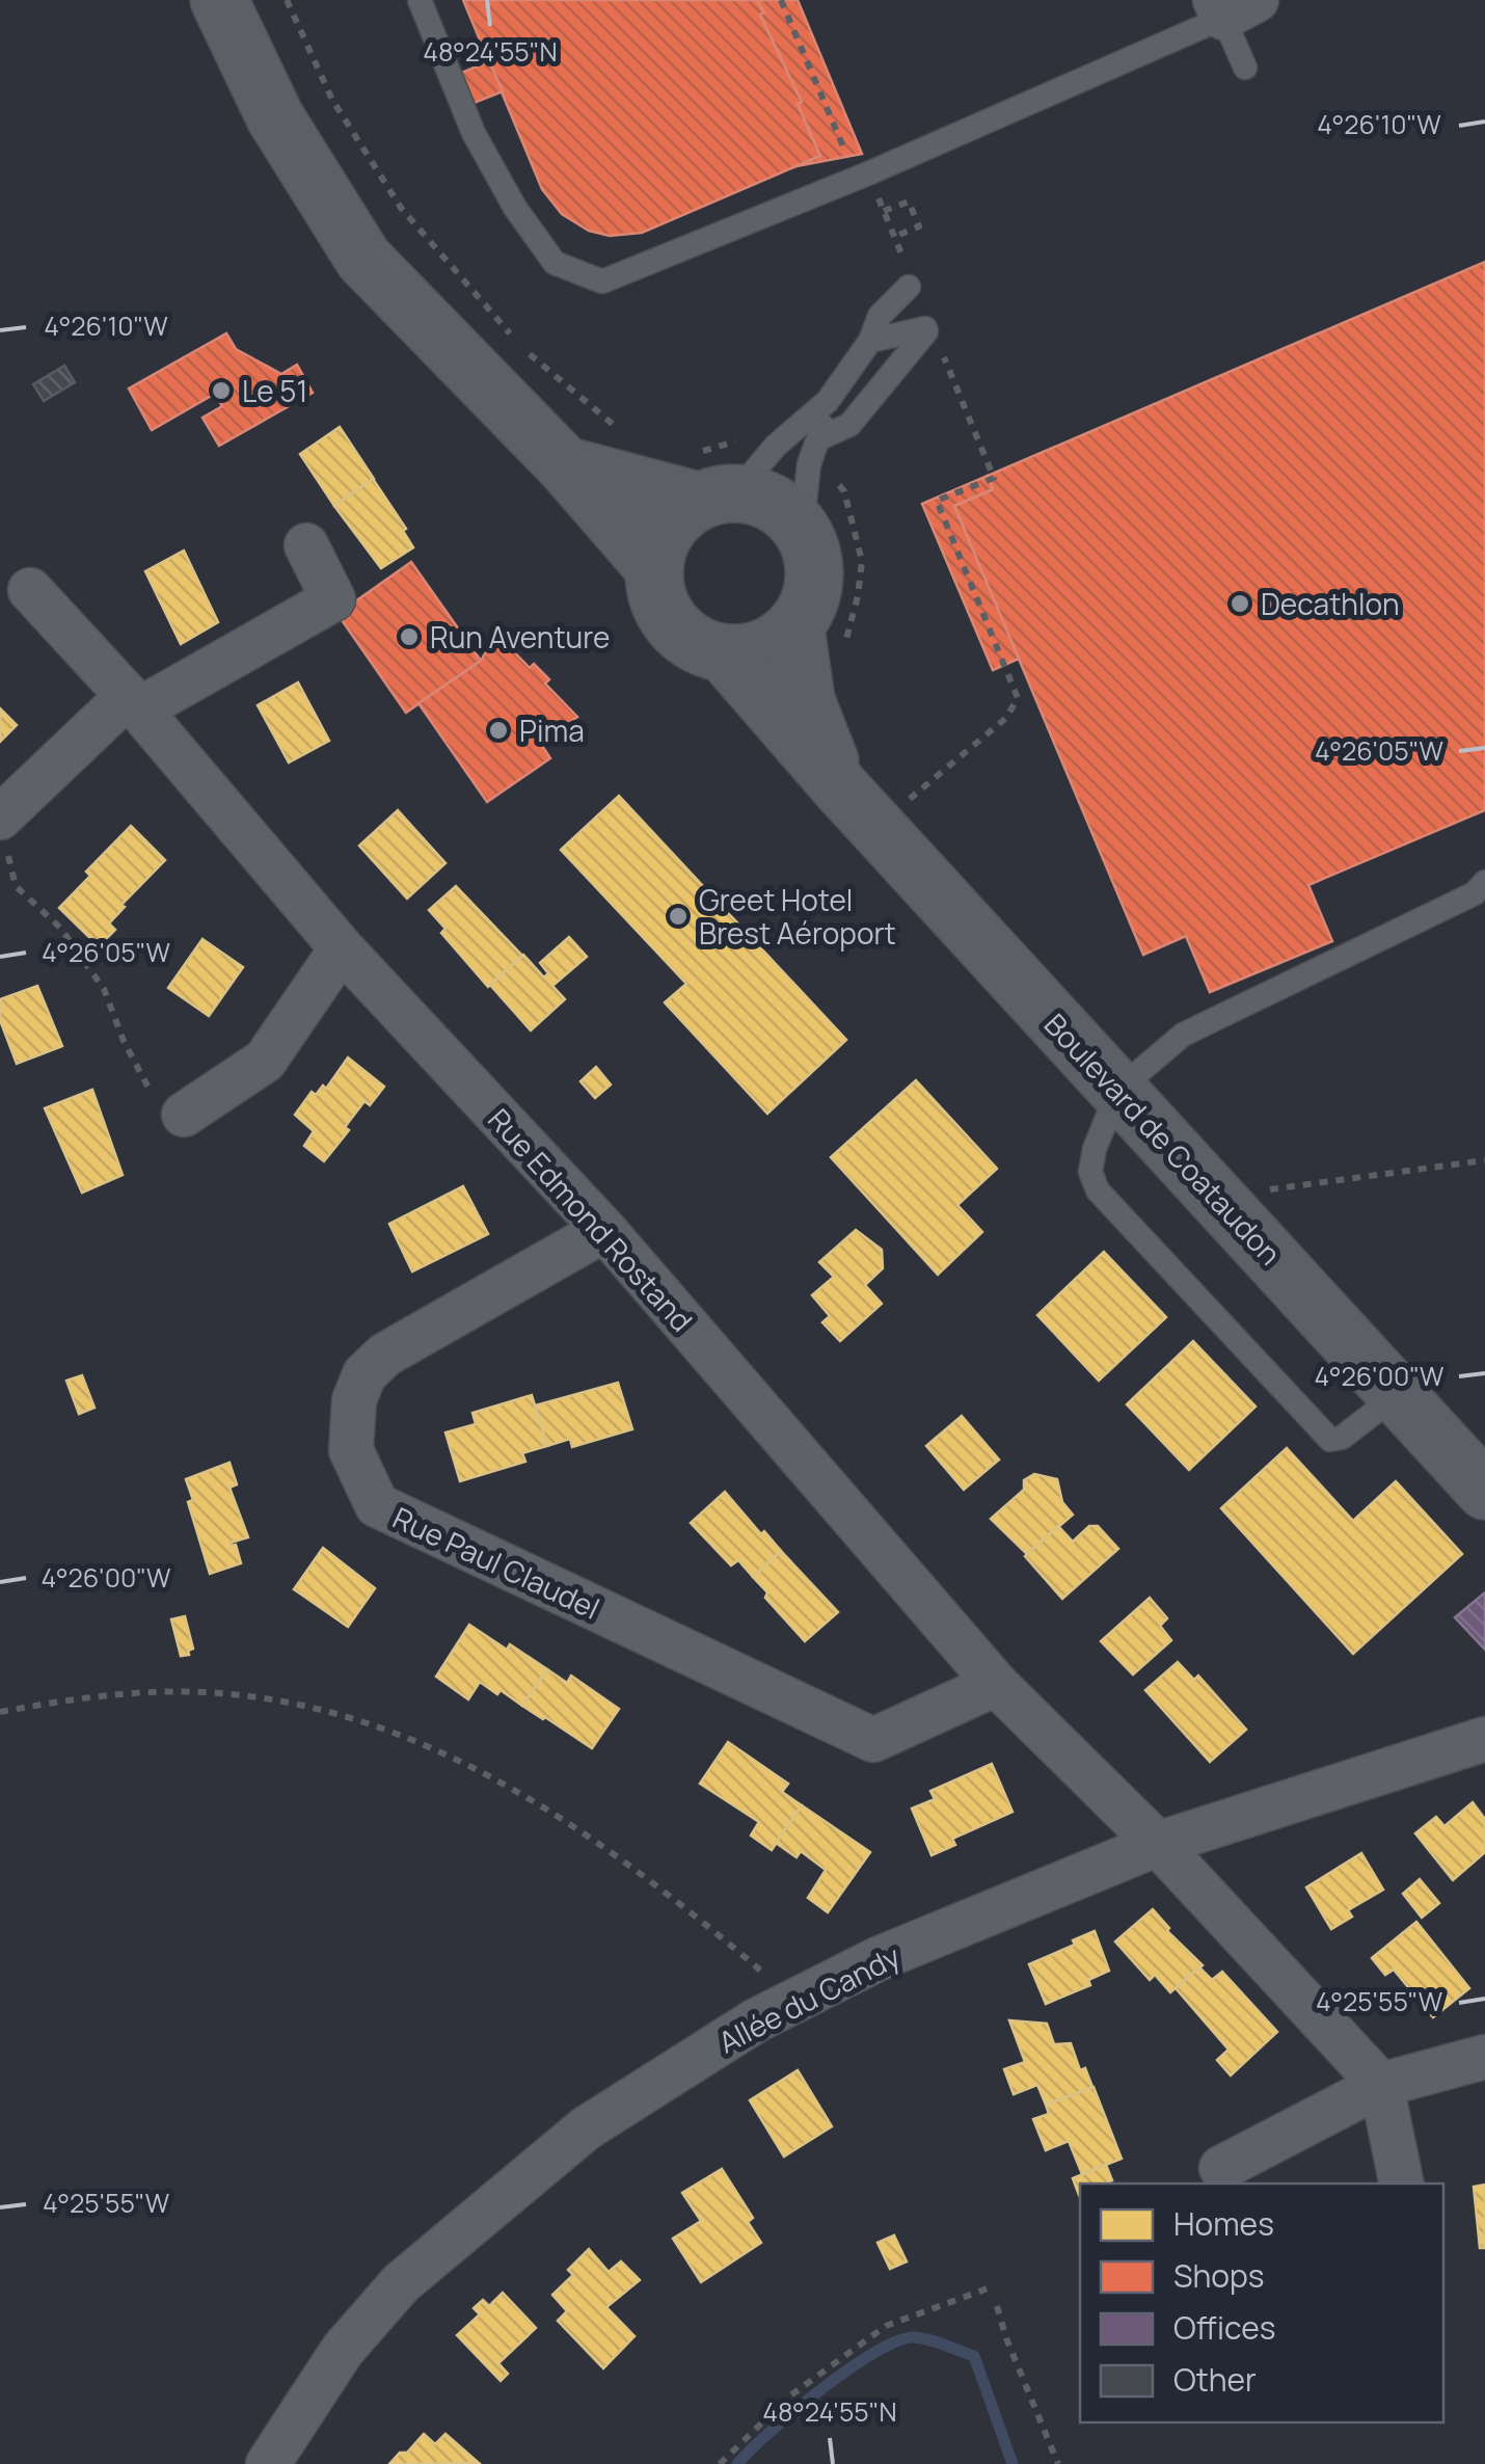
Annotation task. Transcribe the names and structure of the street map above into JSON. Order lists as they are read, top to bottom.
{
  "streets": {
    "main road": ["Boulevard de Coataudon"],
    "street": ["Rue Edmond Rostand", "Rue Paul Claudel", "Allée du Candy"]
  },
  "crossings": [
    ["Rue Edmond Rostand", "Rue Paul Claudel"],
    ["Rue Edmond Rostand", "Allée du Candy"]
  ],
  "places": [
    "Le 51",
    "Decathlon",
    "Run Aventure",
    "Pima",
    "Greet Hotel Brest Aéroport"
  ],
  "legend": [
    "Homes",
    "Shops",
    "Offices",
    "Other"
  ],
  "coordinates": [
    "48°24'55\"N",
    "4°26'10\"W",
    "4°26'05\"W",
    "4°26'00\"W",
    "4°25'55\"W"
  ]
}
